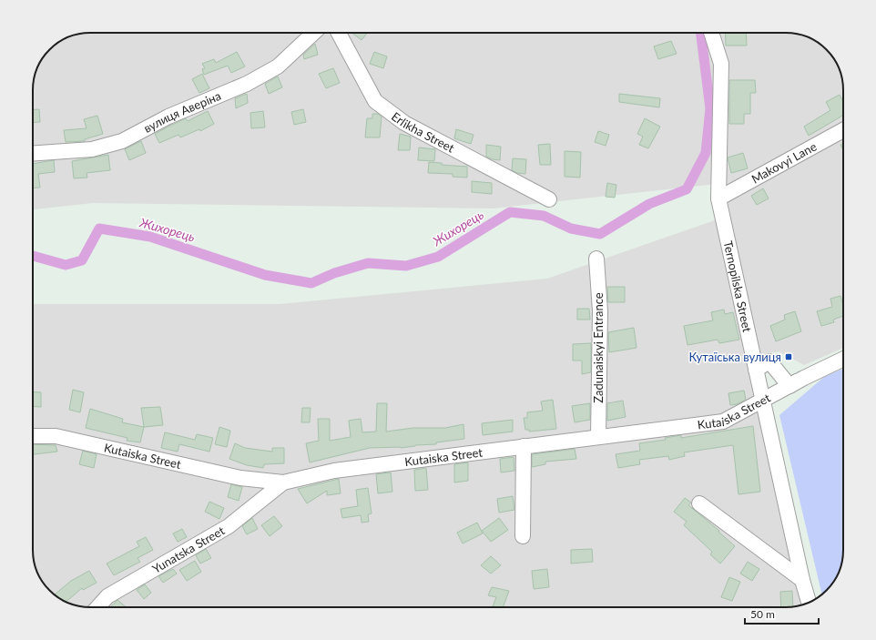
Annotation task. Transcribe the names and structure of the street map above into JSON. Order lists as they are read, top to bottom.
{
  "streets": {
    "street": [
      "вулиця Аверіна",
      "Erlikha Street",
      "Makovyi Lane",
      "Ternopilska Street",
      "Zadunaiskyi Entrance",
      "Kutaiska Street",
      "Yunatska Street"
    ]
  },
  "crossings": [
    ["Makovyi Lane", "Ternopilska Street"],
    ["Ternopilska Street", "Kutaiska Street"],
    ["Zadunaiskyi Entrance", "Kutaiska Street"],
    ["Kutaiska Street", "Yunatska Street"]
  ],
  "water": ["Жихорець"],
  "places": {
    "transit": ["Кутаїська вулиця"]
  },
  "scale_bar": "50 m"
}
